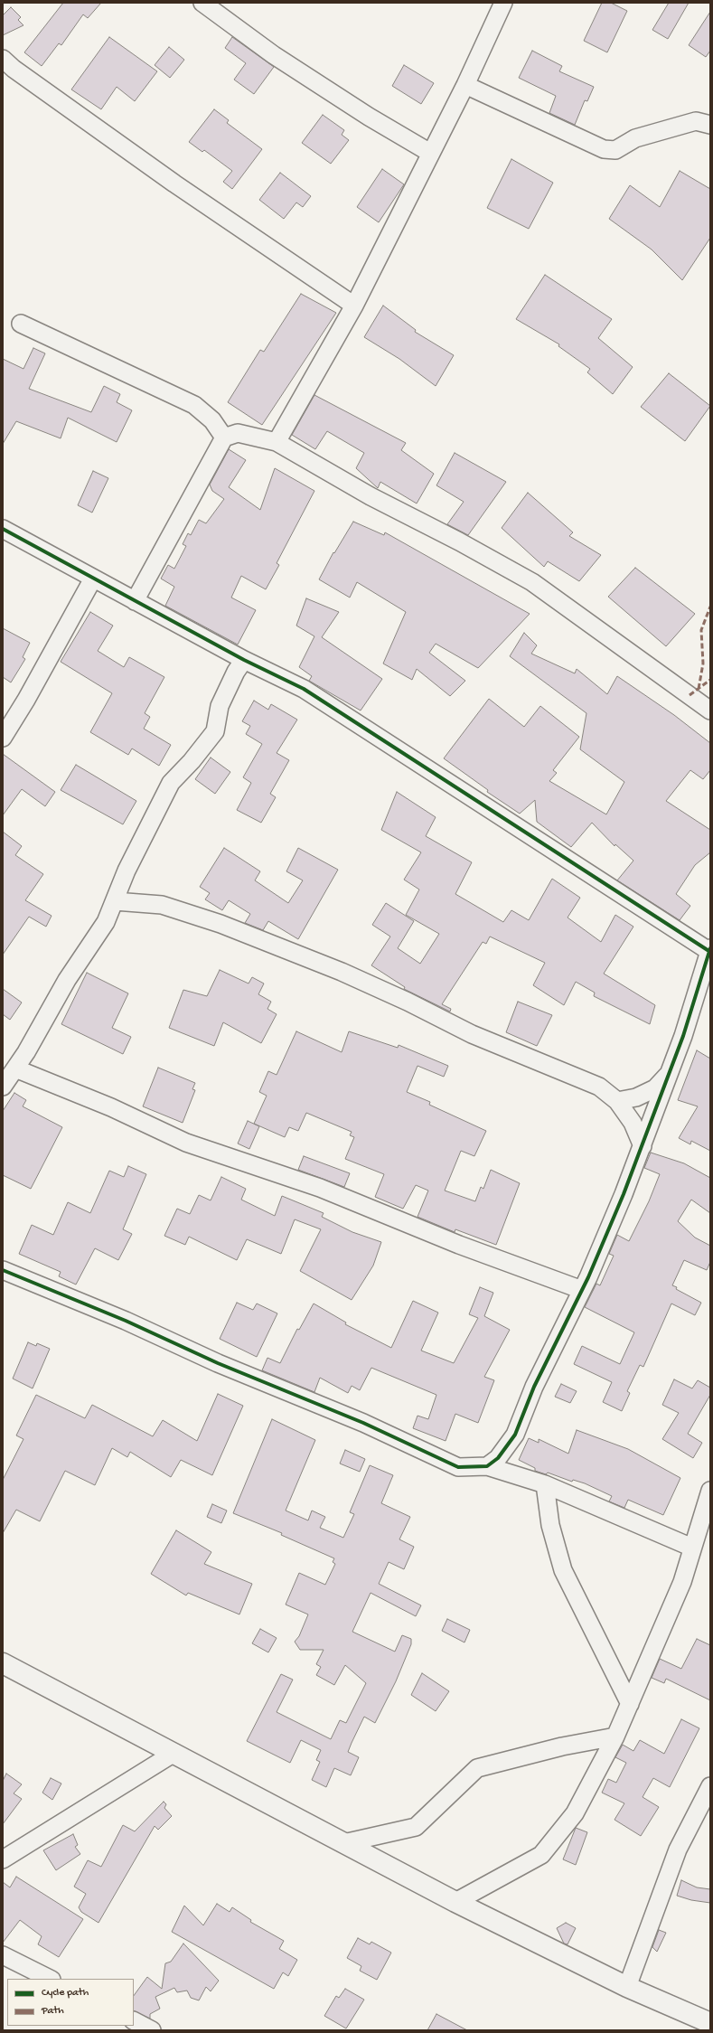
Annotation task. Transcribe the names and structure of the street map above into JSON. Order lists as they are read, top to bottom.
{
  "legend": ["Cycle path", "Path"]
}
